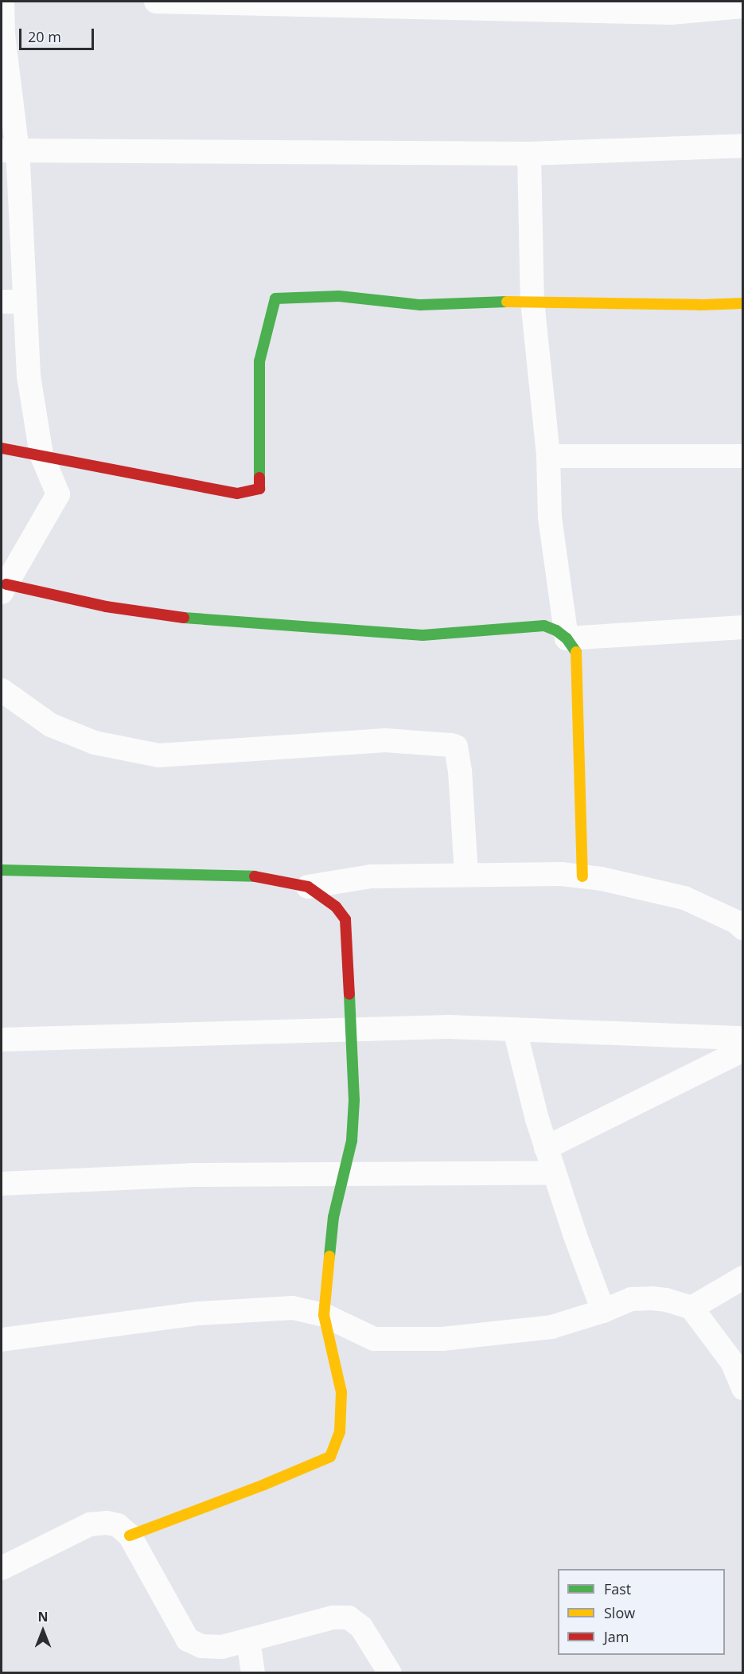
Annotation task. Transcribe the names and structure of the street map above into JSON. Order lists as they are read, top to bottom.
{
  "legend": ["Fast", "Slow", "Jam"],
  "scale_bar": "20 m",
  "north": "top"
}
